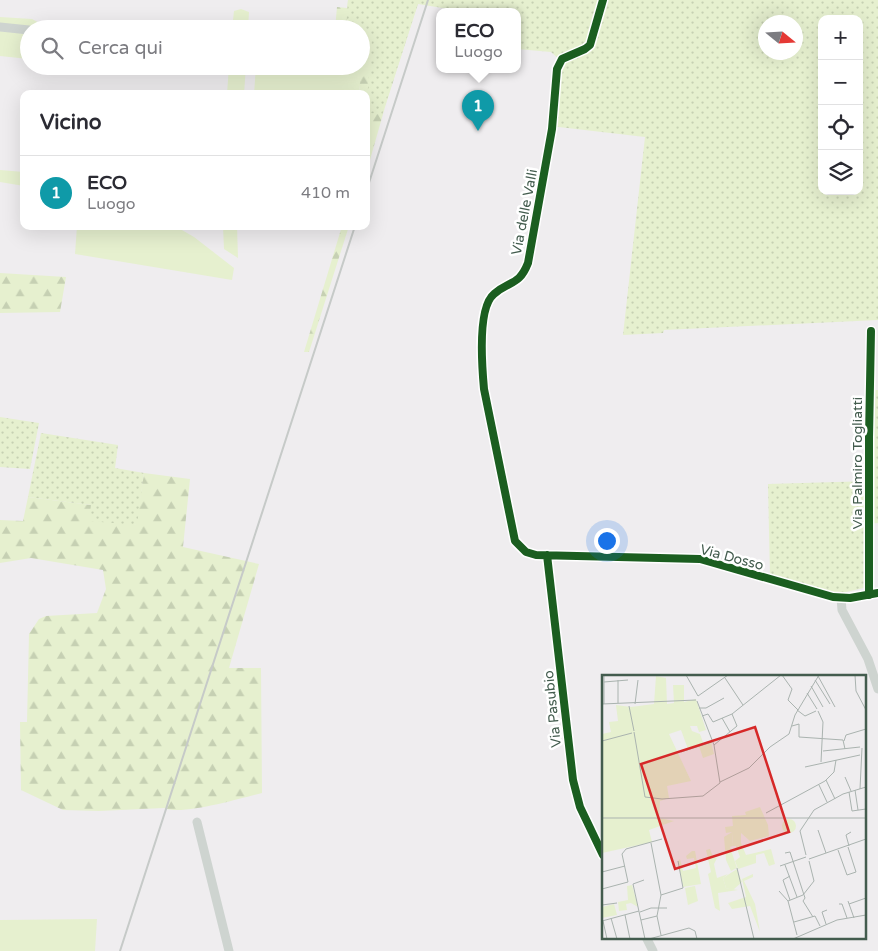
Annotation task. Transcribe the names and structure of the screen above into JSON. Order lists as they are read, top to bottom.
{
  "streets": {
    "street": [
      "Via delle Valli",
      "Via Palmiro Togliatti",
      "Via Dosso",
      "Via Pasubio"
    ]
  },
  "crossings": [
    ["Via delle Valli", "Via Dosso"],
    ["Via delle Valli", "Via Pasubio"],
    ["Via Palmiro Togliatti", "Via Dosso"],
    ["Via Dosso", "Via Pasubio"]
  ],
  "north": "right",
  "page": {
    "popup": ["ECO", "Luogo"],
    "map_buttons": ["+", "−"],
    "search": "Cerca qui",
    "pins": "1",
    "heading": "Vicino",
    "list": [
      {
        "mark": "1",
        "name": "ECO",
        "note": "Luogo",
        "value": "410 m"
      }
    ]
  }
}
